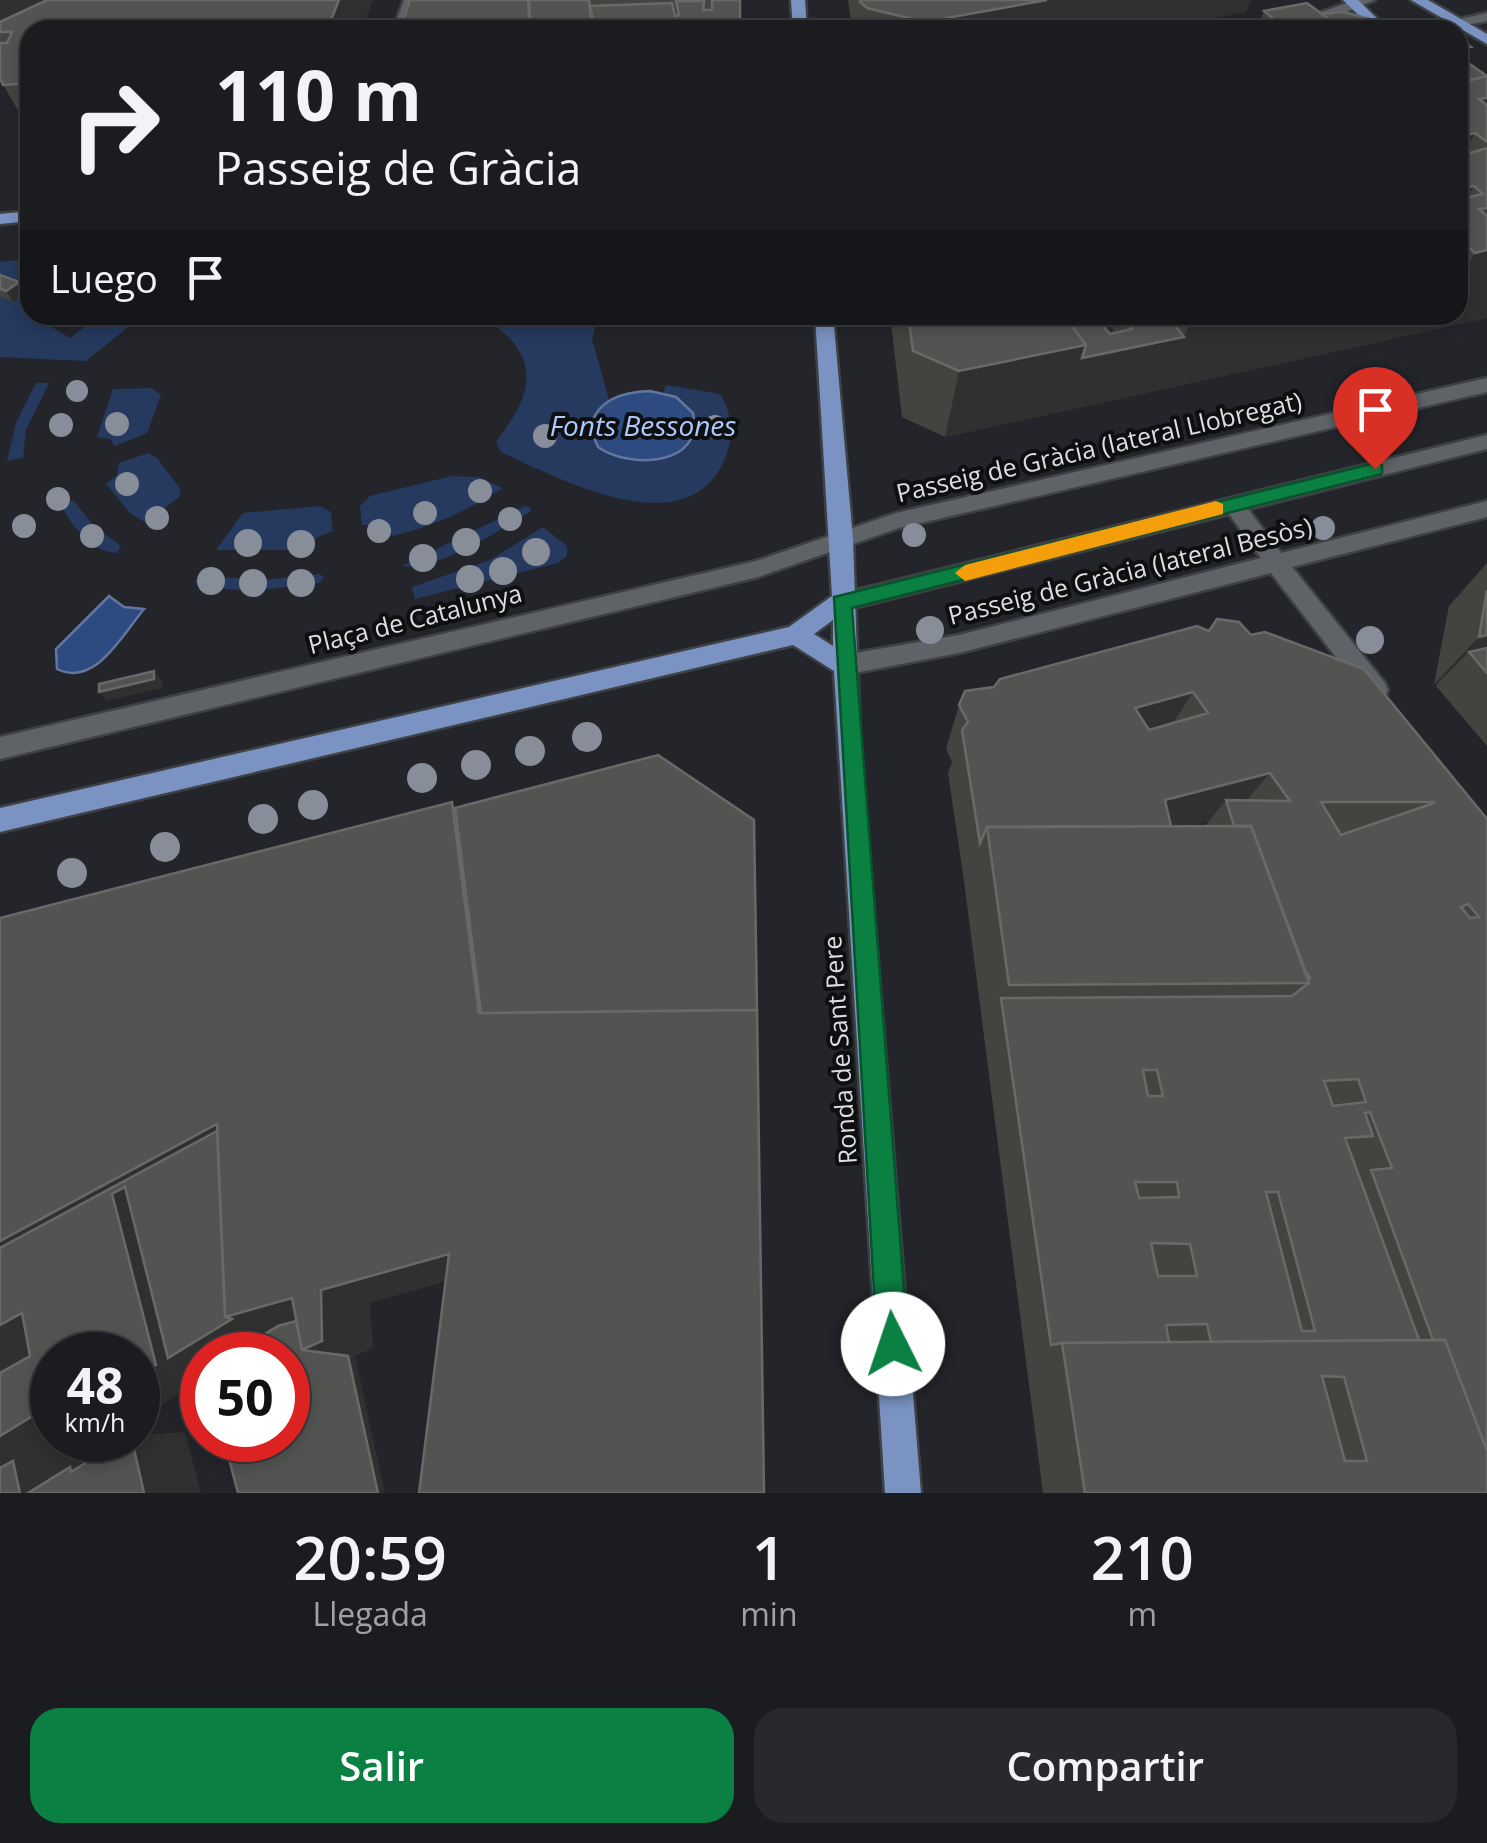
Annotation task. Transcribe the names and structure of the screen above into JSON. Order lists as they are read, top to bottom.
{
  "streets": {
    "main road": ["Ronda de Sant Pere"],
    "street": ["Passeig de Gràcia (lateral Llobregat)", "Passeig de Gràcia (lateral Besòs)", "Plaça de Catalunya"]
  },
  "crossings": [
    ["Passeig de Gràcia (lateral Llobregat)", "Plaça de Catalunya"],
    ["Passeig de Gràcia (lateral Besòs)", "Ronda de Sant Pere"]
  ],
  "water": ["Fonts Bessones"],
  "page": {
    "turn": ["110 m", "Passeig de Gràcia"],
    "then": "Luego",
    "speed": "48 km/h",
    "limit": "50",
    "eta": [
      "20:59",
      "Llegada",
      "1",
      "min",
      "210",
      "m"
    ],
    "buttons": ["Salir", "Compartir"]
  }
}
